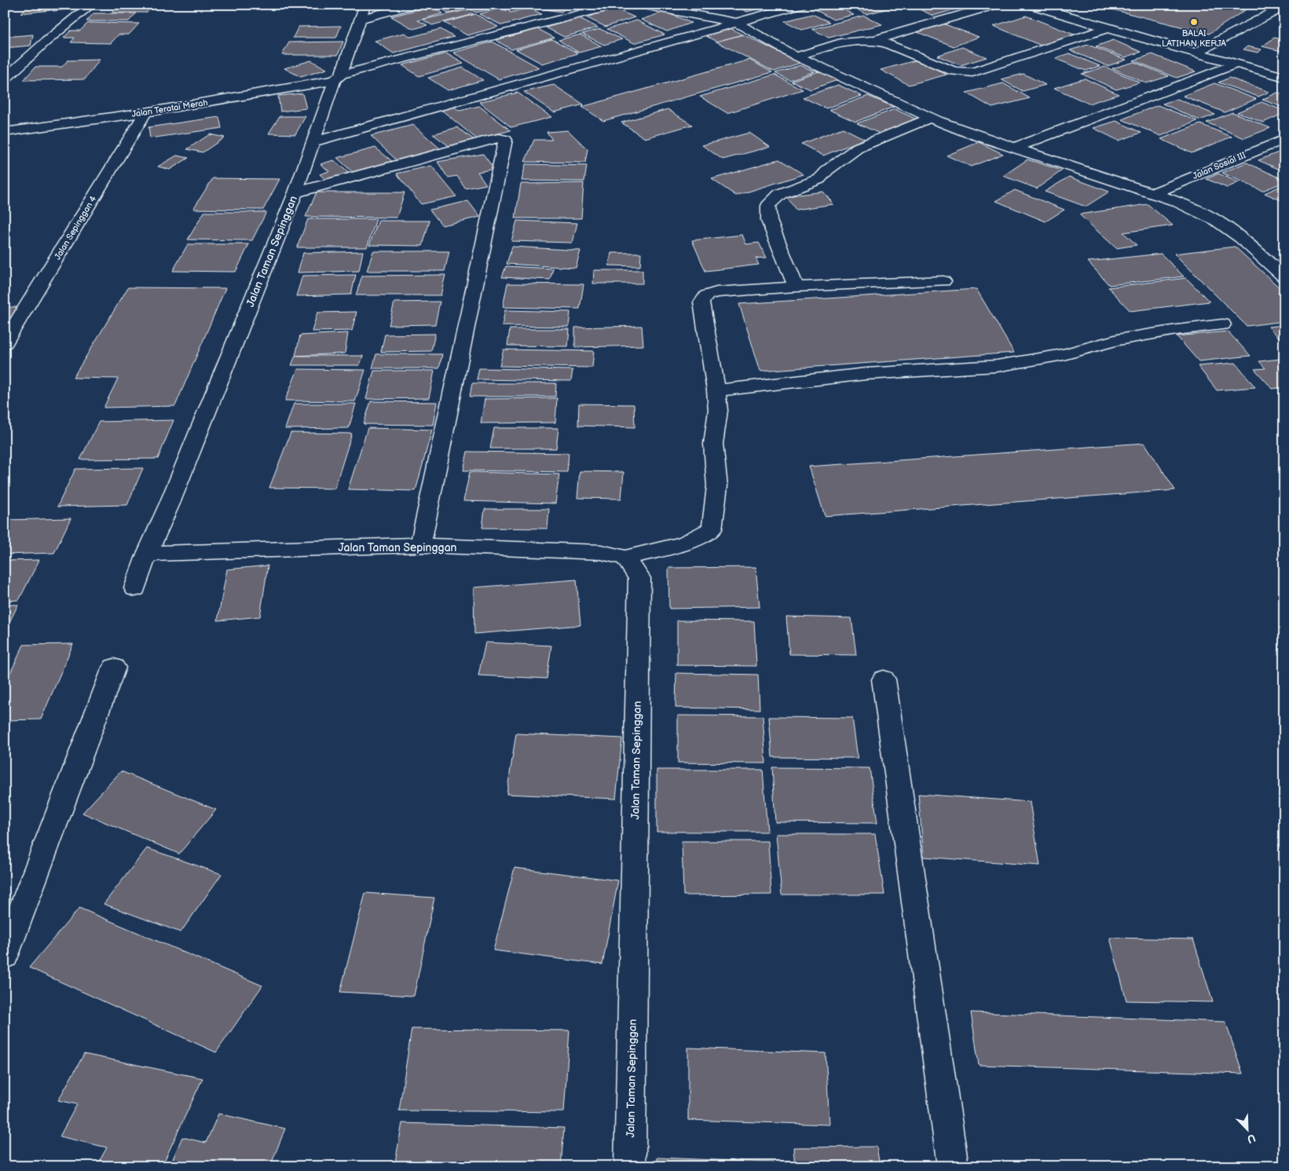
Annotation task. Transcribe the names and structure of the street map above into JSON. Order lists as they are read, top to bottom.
{
  "streets": {
    "street": [
      "Jalan Teratai Merah",
      "Jalan Sosial III",
      "Jalan Sepinggan 4",
      "Jalan Taman Sepinggan"
    ]
  },
  "crossings": [
    ["Jalan Teratai Merah", "Jalan Sepinggan 4"],
    ["Jalan Teratai Merah", "Jalan Taman Sepinggan"]
  ],
  "places": ["BALAI LATIHAN KERJA"],
  "north": "bottom right"
}
